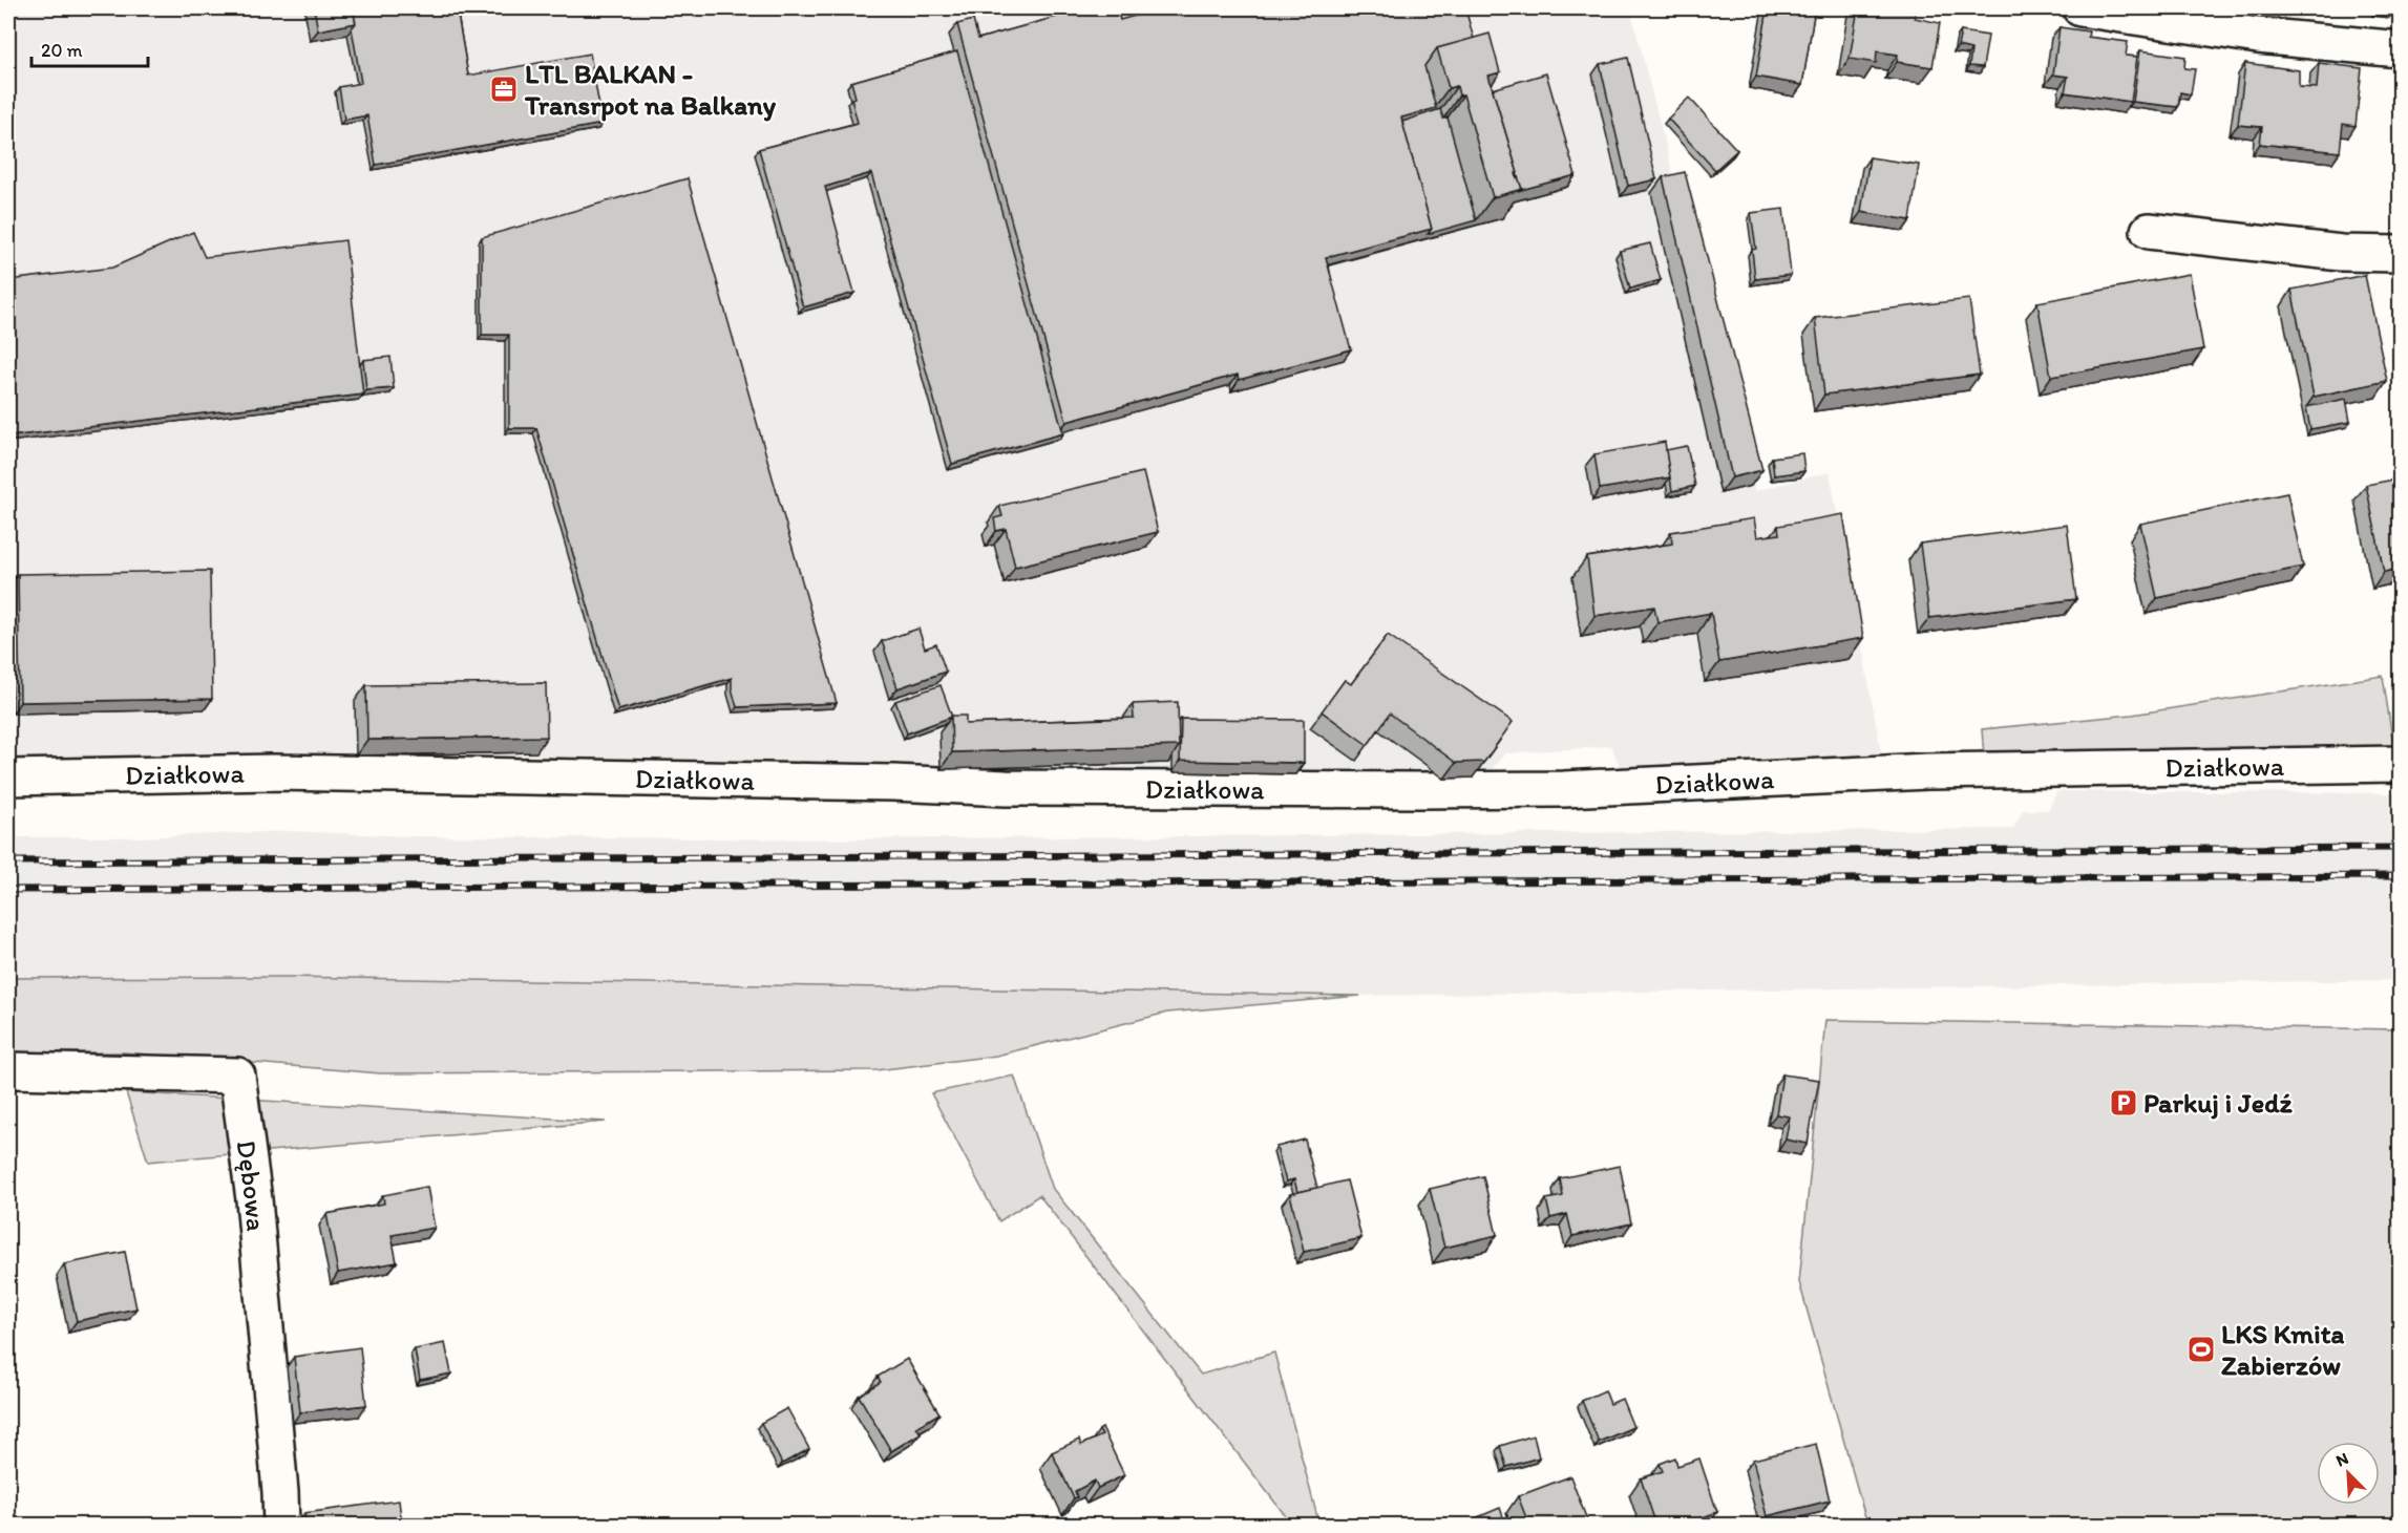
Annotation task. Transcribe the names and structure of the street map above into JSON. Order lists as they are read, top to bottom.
{
  "streets": {
    "street": ["Działkowa", "Dębowa"]
  },
  "places": {
    "office": ["LTL BALKAN - Transrpot na Balkany"],
    "parking": ["Parkuj i Jedź"],
    "sports": ["LKS Kmita Zabierzów"]
  },
  "scale_bar": "20 m",
  "north": "top left"
}
